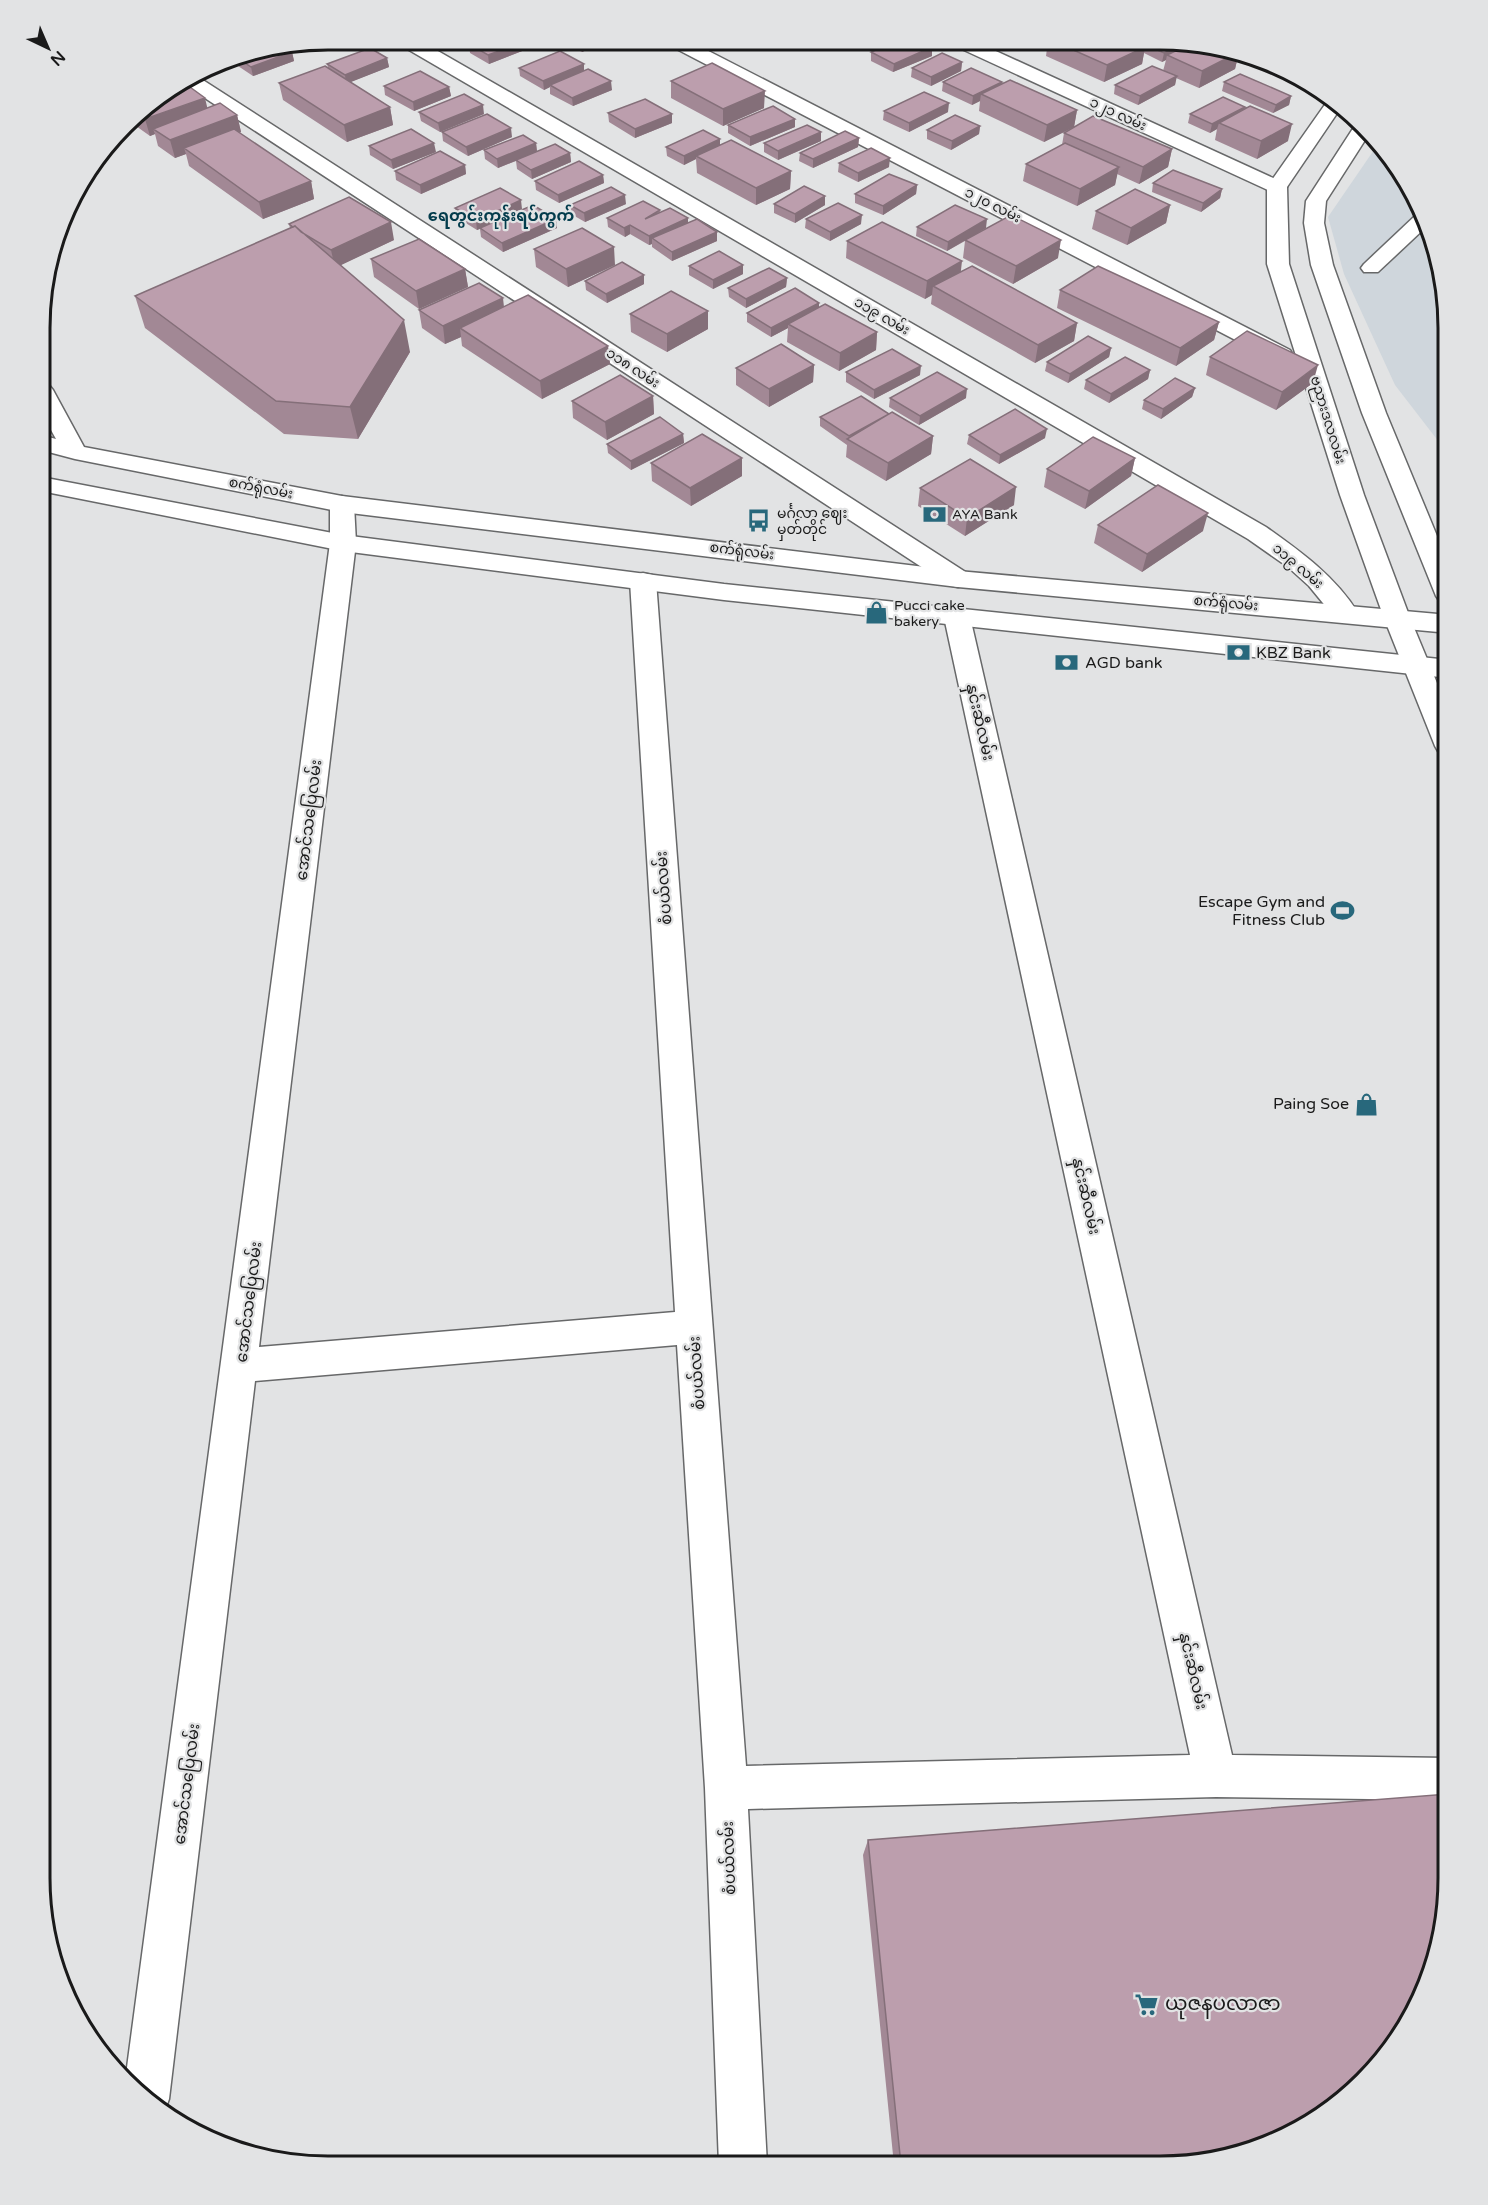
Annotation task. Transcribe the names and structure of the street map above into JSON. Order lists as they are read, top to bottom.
{
  "streets": {
    "street": [
      "၁၂၁ လမ်း",
      "၁၂၀ လမ်း",
      "၁၁၉ လမ်း",
      "၁၁၈ လမ်း",
      "ဗညားဒလလမ်း",
      "စက်ရုံလမ်း",
      "နှင်းဆီလမ်း",
      "အောင်သပြေလမ်း",
      "စံပယ်လမ်း"
    ]
  },
  "crossings": [
    ["၁၂၁ လမ်း", "ဗညားဒလလမ်း"],
    ["၁၂၀ လမ်း", "ဗညားဒလလမ်း"],
    ["၁၁၉ လမ်း", "စက်ရုံလမ်း"],
    ["၁၁၈ လမ်း", "စက်ရုံလမ်း"],
    ["ဗညားဒလလမ်း", "စက်ရုံလမ်း"],
    ["စက်ရုံလမ်း", "အောင်သပြေလမ်း"]
  ],
  "districts": ["ရေတွင်းကုန်းရပ်ကွက်"],
  "places": {
    "bank": ["AYA Bank", "KBZ Bank", "AGD bank"],
    "bus stop": ["မင်္ဂလာ ဈေး မှတ်တိုင်"],
    "shop": ["Pucci cake bakery", "Paing Soe"],
    "sports": ["Escape Gym and Fitness Club"],
    "supermarket": ["ယုဇနပလာဇာ"]
  },
  "north": "bottom right"
}
